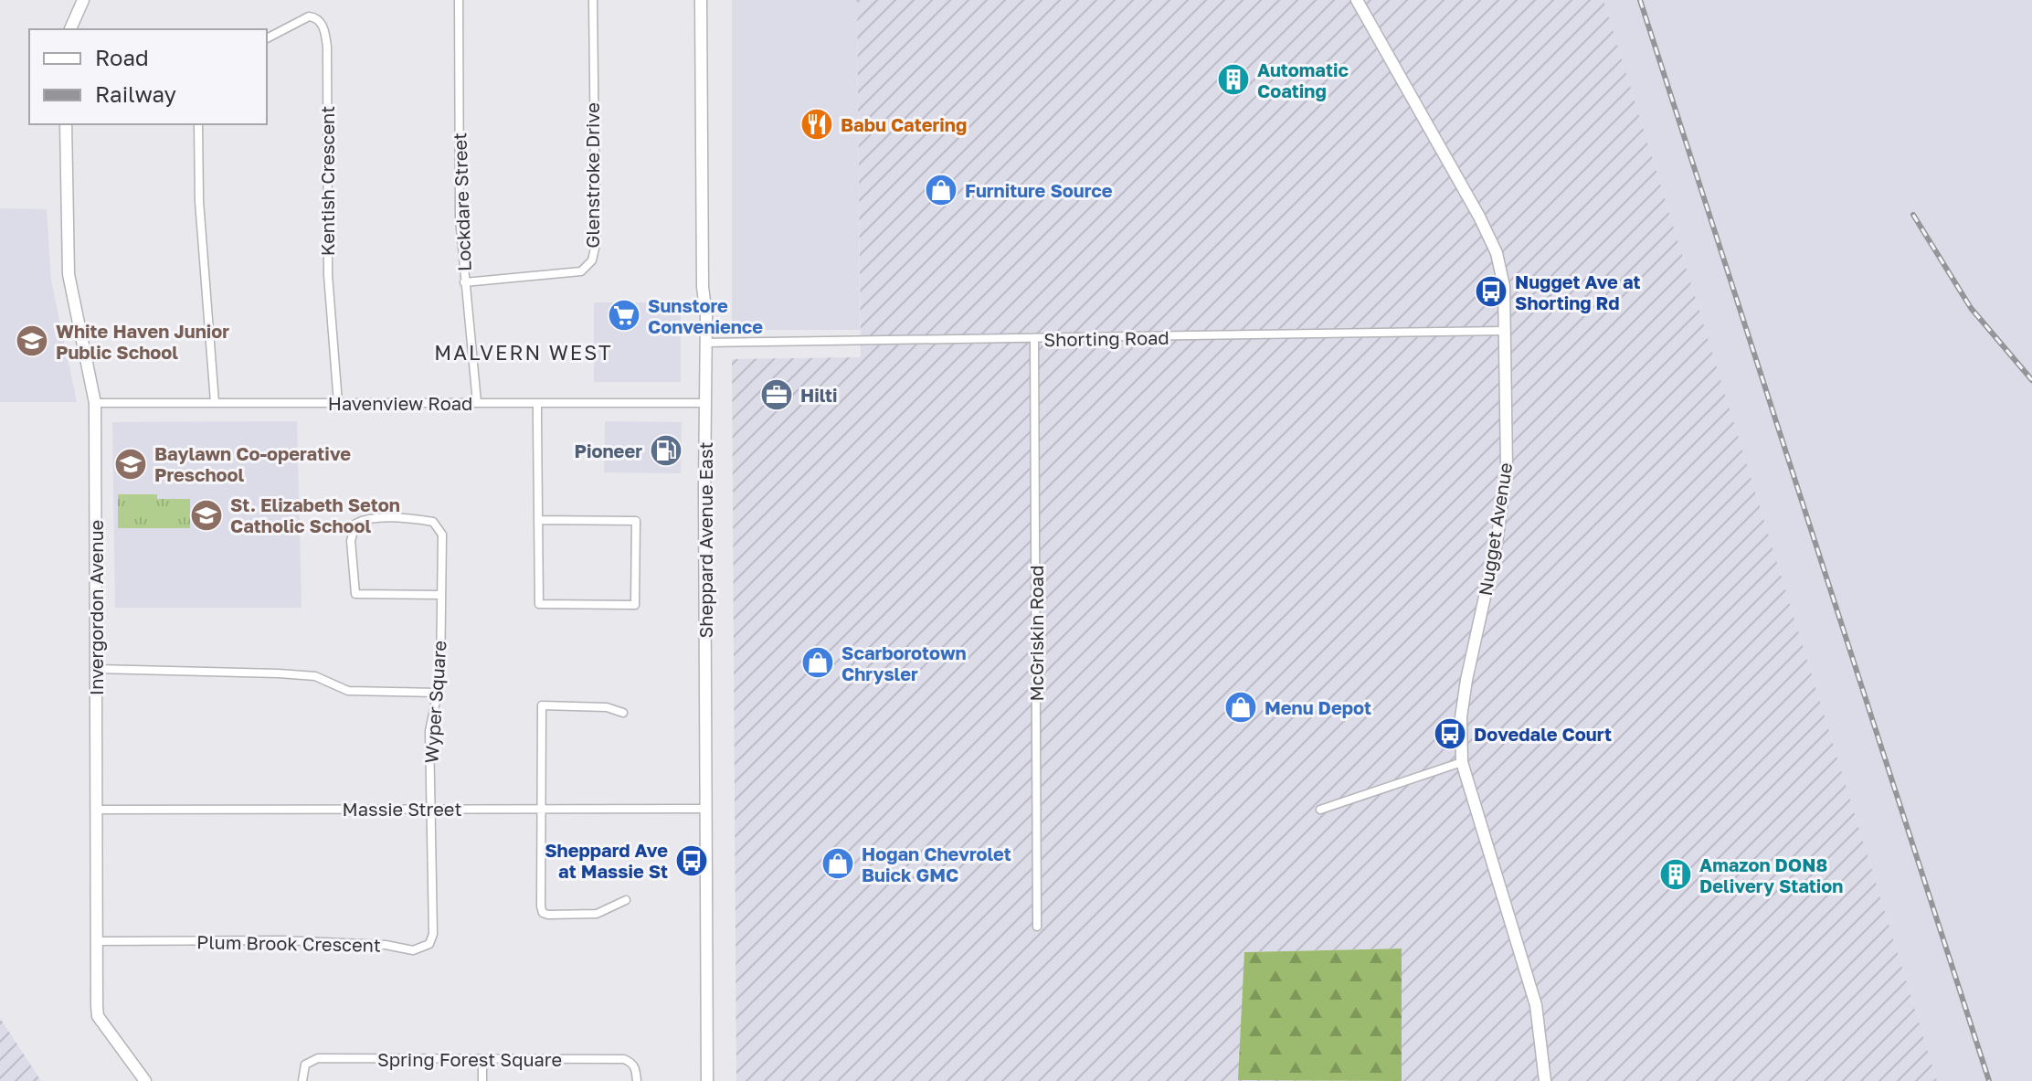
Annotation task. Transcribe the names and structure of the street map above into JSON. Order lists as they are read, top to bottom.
{
  "streets": {
    "street": [
      "Glenstroke Drive",
      "Kentish Crescent",
      "Lockdare Street",
      "Shorting Road",
      "Havenview Road",
      "Nugget Avenue",
      "Sheppard Avenue East",
      "Invergordon Avenue",
      "McGriskin Road",
      "Wyper Square",
      "Massie Street",
      "Plum Brook Crescent",
      "Spring Forest Square"
    ]
  },
  "crossings": [
    ["Glenstroke Drive", "Lockdare Street"],
    ["Kentish Crescent", "Havenview Road"],
    ["Lockdare Street", "Havenview Road"],
    ["Shorting Road", "Nugget Avenue"],
    ["Shorting Road", "Sheppard Avenue East"],
    ["Shorting Road", "McGriskin Road"],
    ["Havenview Road", "Sheppard Avenue East"],
    ["Havenview Road", "Invergordon Avenue"],
    ["Sheppard Avenue East", "Massie Street"],
    ["Invergordon Avenue", "Massie Street"],
    ["Invergordon Avenue", "Plum Brook Crescent"],
    ["Wyper Square", "Massie Street"],
    ["Wyper Square", "Plum Brook Crescent"],
    ["Massie Street", "Plum Brook Crescent"]
  ],
  "districts": ["MALVERN WEST"],
  "places": {
    "building": ["Automatic Coating", "Amazon DON8 Delivery Station"],
    "restaurant": ["Babu Catering"],
    "shop": [
      "Furniture Source",
      "Scarborotown Chrysler",
      "Menu Depot",
      "Hogan Chevrolet Buick GMC"
    ],
    "bus stop": ["Nugget Ave at Shorting Rd", "Dovedale Court", "Sheppard Ave at Massie St"],
    "supermarket": ["Sunstore Convenience"],
    "school or university": ["White Haven Junior Public School", "Baylawn Co-operative Preschool", "St. Elizabeth Seton Catholic School"],
    "office": ["Hilti"],
    "fuel station": ["Pioneer"]
  },
  "legend": ["Road", "Railway"]
}
